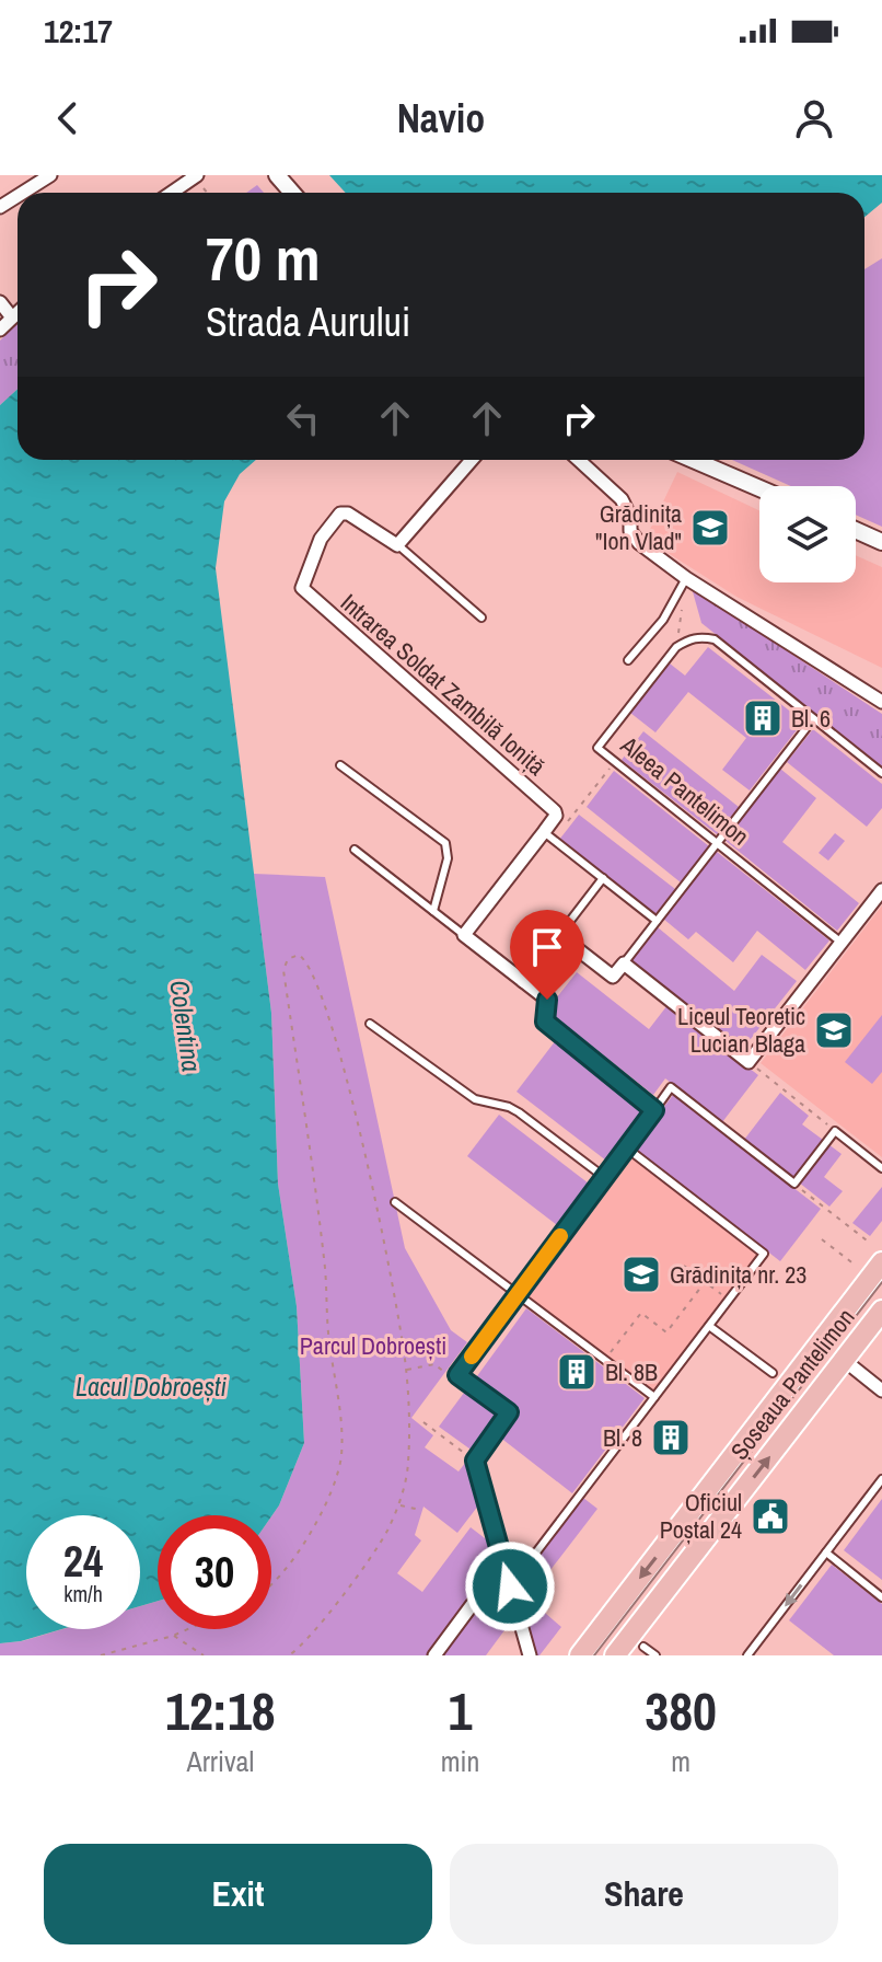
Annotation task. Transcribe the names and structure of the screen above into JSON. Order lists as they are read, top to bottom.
{
  "streets": {
    "main road": ["Șoseaua Pantelimon"],
    "street": ["Intrarea Soldat Zambilă Ioniță"],
    "lane": ["Aleea Pantelimon"]
  },
  "water": ["Colentina", "Lacul Dobroești"],
  "parks": ["Parcul Dobroești"],
  "places": {
    "school or university": ["Grădinița \"Ion Vlad\"", "Liceul Teoretic Lucian Blaga", "Grădinița nr. 23"],
    "building": ["Bl. 6", "Bl. 8B", "Bl. 8"],
    "public building": ["Oficiul Poștal 24"]
  },
  "page": {
    "status": "12:17",
    "header": "Navio",
    "turn": ["70 m", "Strada Aurului"],
    "speed": "24 km/h",
    "limit": "30",
    "eta": [
      "12:18",
      "Arrival",
      "1",
      "min",
      "380",
      "m"
    ],
    "buttons": ["Exit", "Share"]
  }
}
